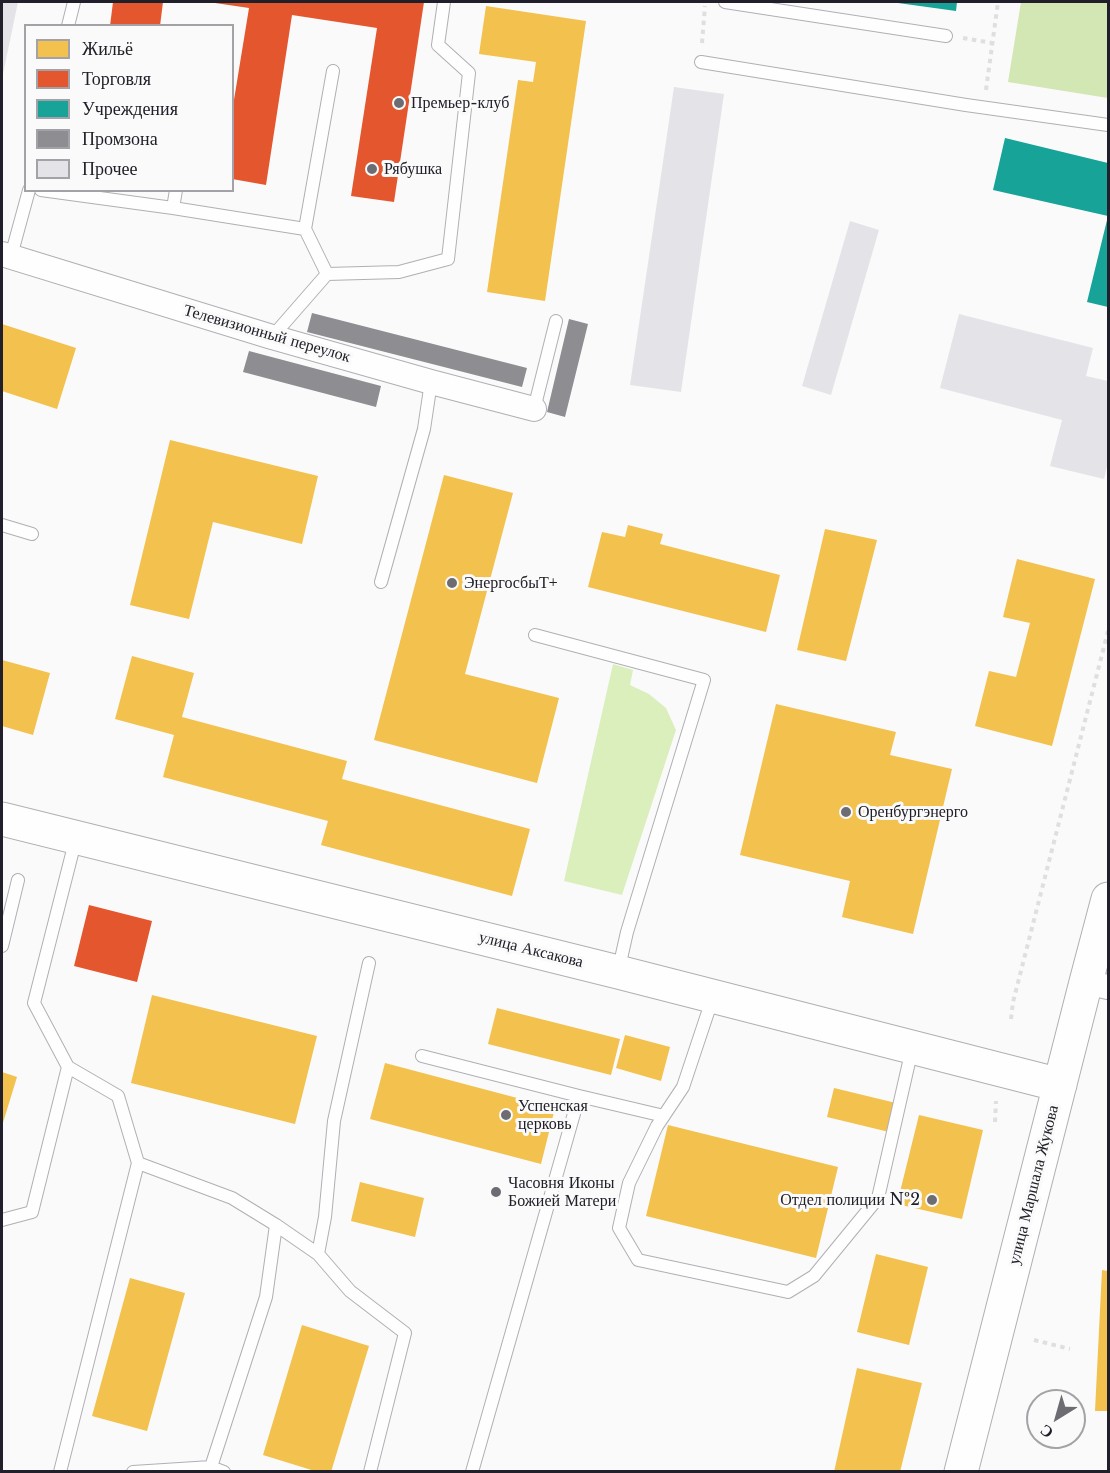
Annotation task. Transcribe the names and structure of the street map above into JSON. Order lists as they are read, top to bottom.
{
  "streets": {
    "main road": ["улица Аксакова", "улица Маршала Жукова"],
    "street": ["Телевизионный переулок"]
  },
  "crossings": [
    ["улица Аксакова", "улица Маршала Жукова"]
  ],
  "places": [
    "Премьер-клуб",
    "Рябушка",
    "ЭнергосбыТ+",
    "Оренбургэнерго",
    "Успенская церковь",
    "Часовня Иконы Божией Матери",
    "Отдел полиции №2"
  ],
  "legend": [
    "Жильё",
    "Торговля",
    "Учреждения",
    "Промзона",
    "Прочее"
  ],
  "north": "bottom left"
}
